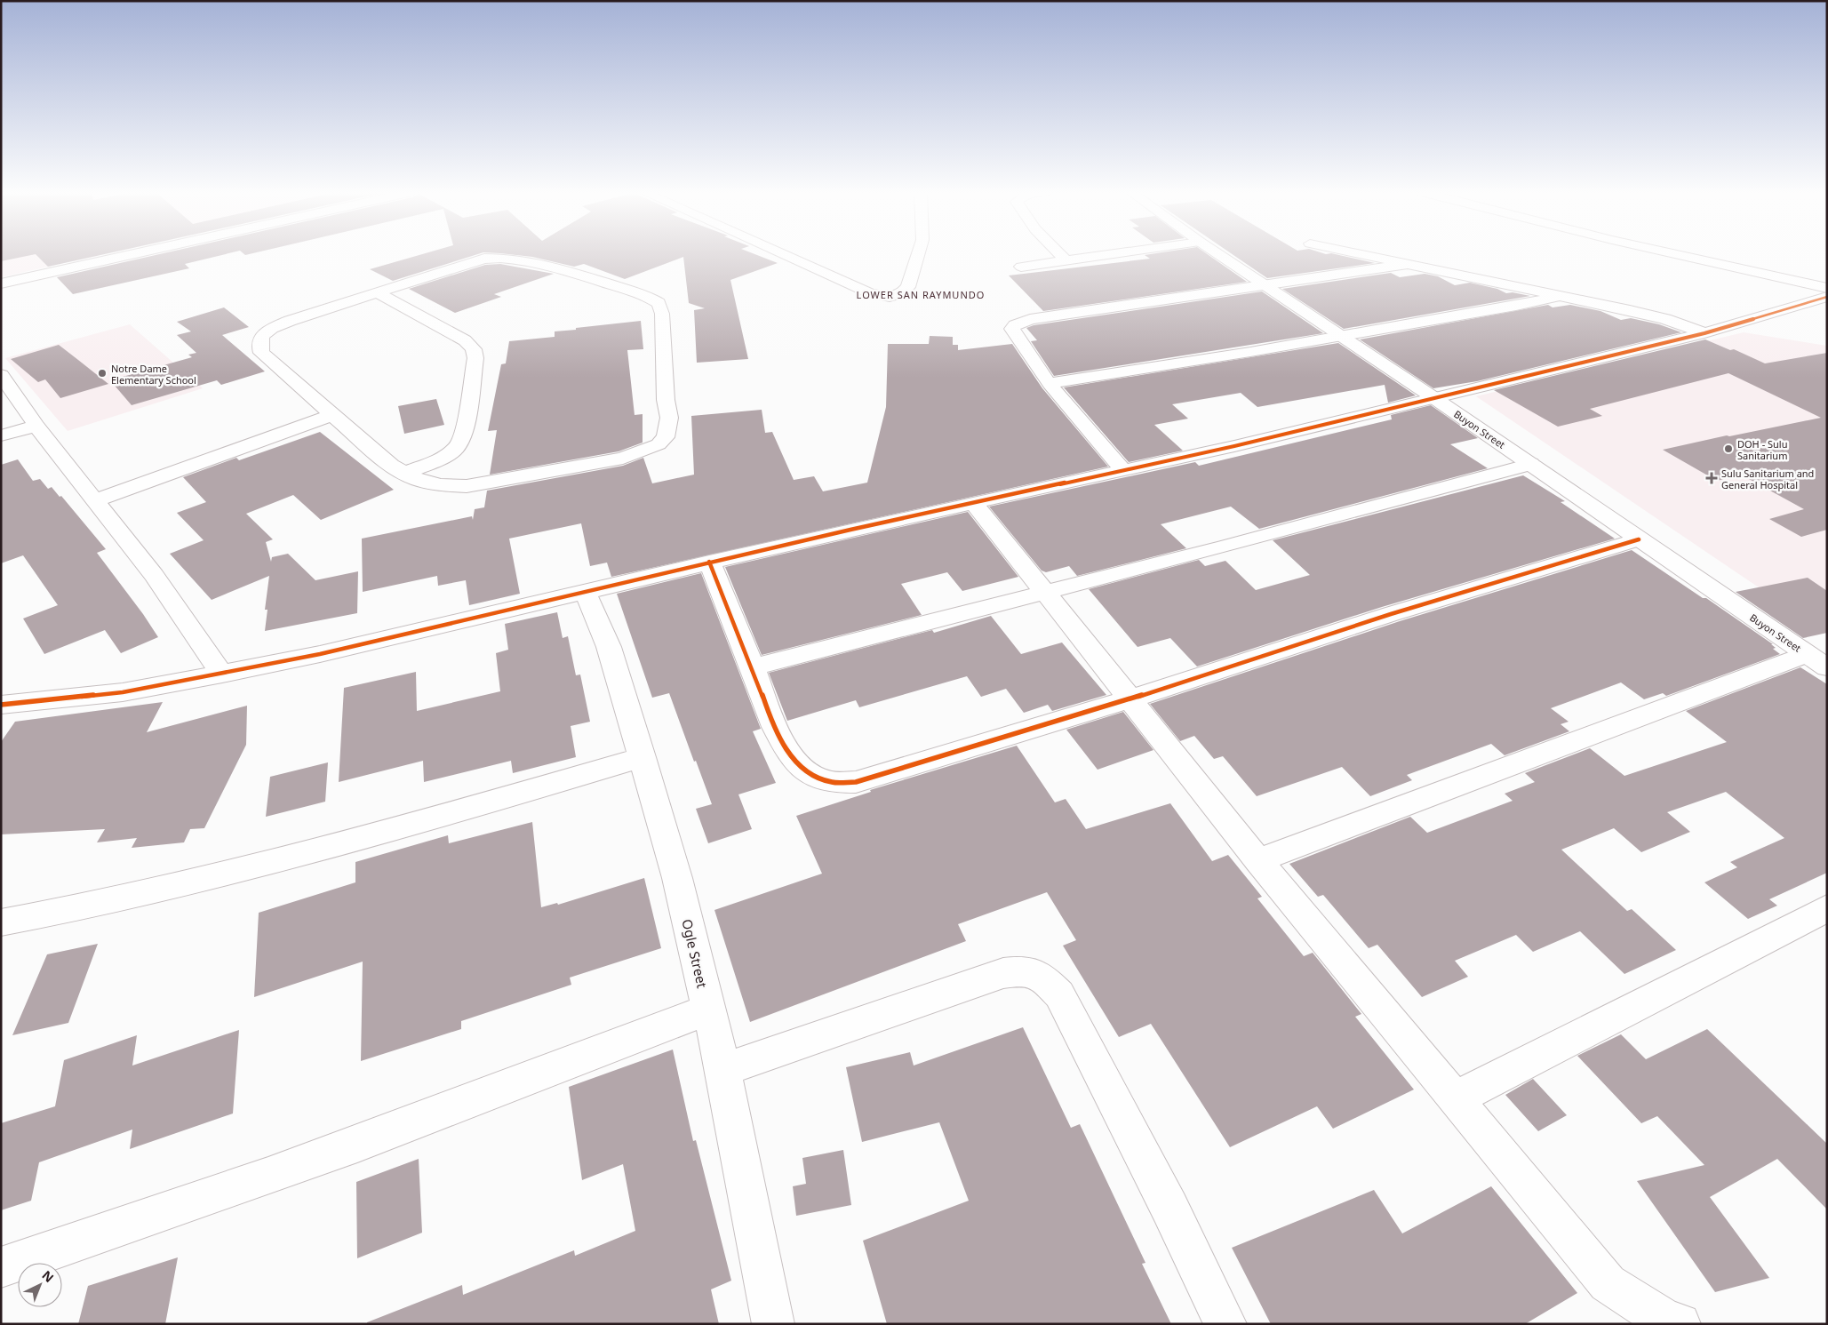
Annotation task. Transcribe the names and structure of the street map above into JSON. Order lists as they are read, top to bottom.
{
  "streets": {
    "street": ["Buyon Street", "Ogle Street"]
  },
  "districts": ["LOWER SAN RAYMUNDO"],
  "places": {
    "other": ["Notre Dame Elementary School", "DOH - Sulu Sanitarium"],
    "health": ["Sulu Sanitarium and General Hospital"]
  },
  "north": "top right"
}
